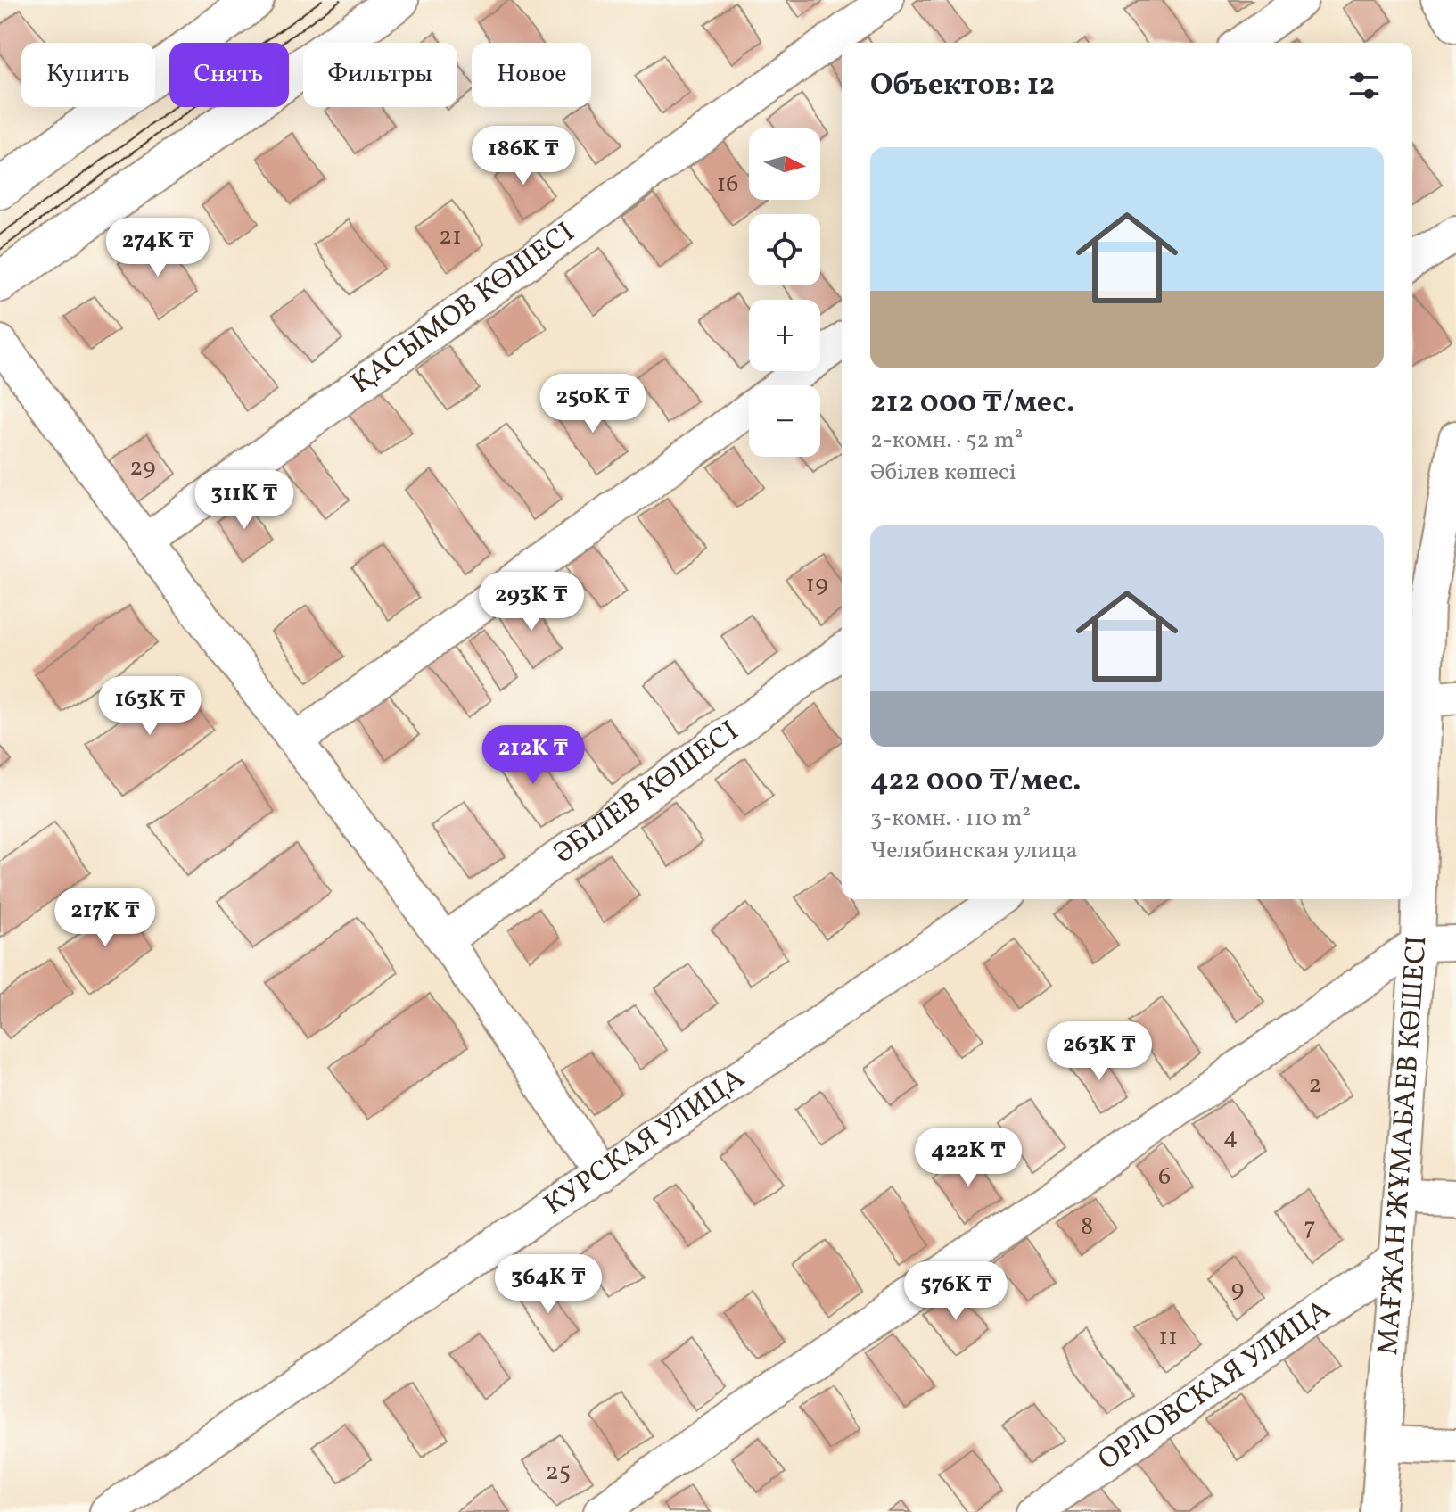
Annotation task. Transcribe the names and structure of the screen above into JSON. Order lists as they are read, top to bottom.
{
  "streets": {
    "street": [
      "ҚАСЫМОВ КӨШЕСІ",
      "ӘБІЛЕВ КӨШЕСІ",
      "КУРСКАЯ УЛИЦА",
      "МАҒЖАН ЖҰМАБАЕВ КӨШЕСІ",
      "ОРЛОВСКАЯ УЛИЦА"
    ]
  },
  "crossings": [
    ["МАҒЖАН ЖҰМАБАЕВ КӨШЕСІ", "ОРЛОВСКАЯ УЛИЦА"]
  ],
  "house_numbers": [
    "16",
    "21",
    "29",
    "19",
    "2",
    "4",
    "6",
    "8",
    "7",
    "9",
    "11",
    "25"
  ],
  "north": "right",
  "page": {
    "chip": [
      "Купить",
      "Снять",
      "Фильтры",
      "Новое"
    ],
    "heading": "Объектов: 12",
    "price": [
      "186K ₸",
      "274K ₸",
      "250K ₸",
      "311K ₸",
      "293K ₸",
      "163K ₸",
      "212K ₸",
      "217K ₸",
      "263K ₸",
      "422K ₸",
      "364K ₸",
      "576K ₸"
    ],
    "map_buttons": ["+", "−"],
    "list": [
      {
        "name": "212 000 ₸/мес.",
        "note": "2-комн. · 52 m² · Әбілев көшесі"
      },
      {
        "name": "422 000 ₸/мес.",
        "note": "3-комн. · 110 m² · Челябинская улица"
      }
    ]
  }
}
